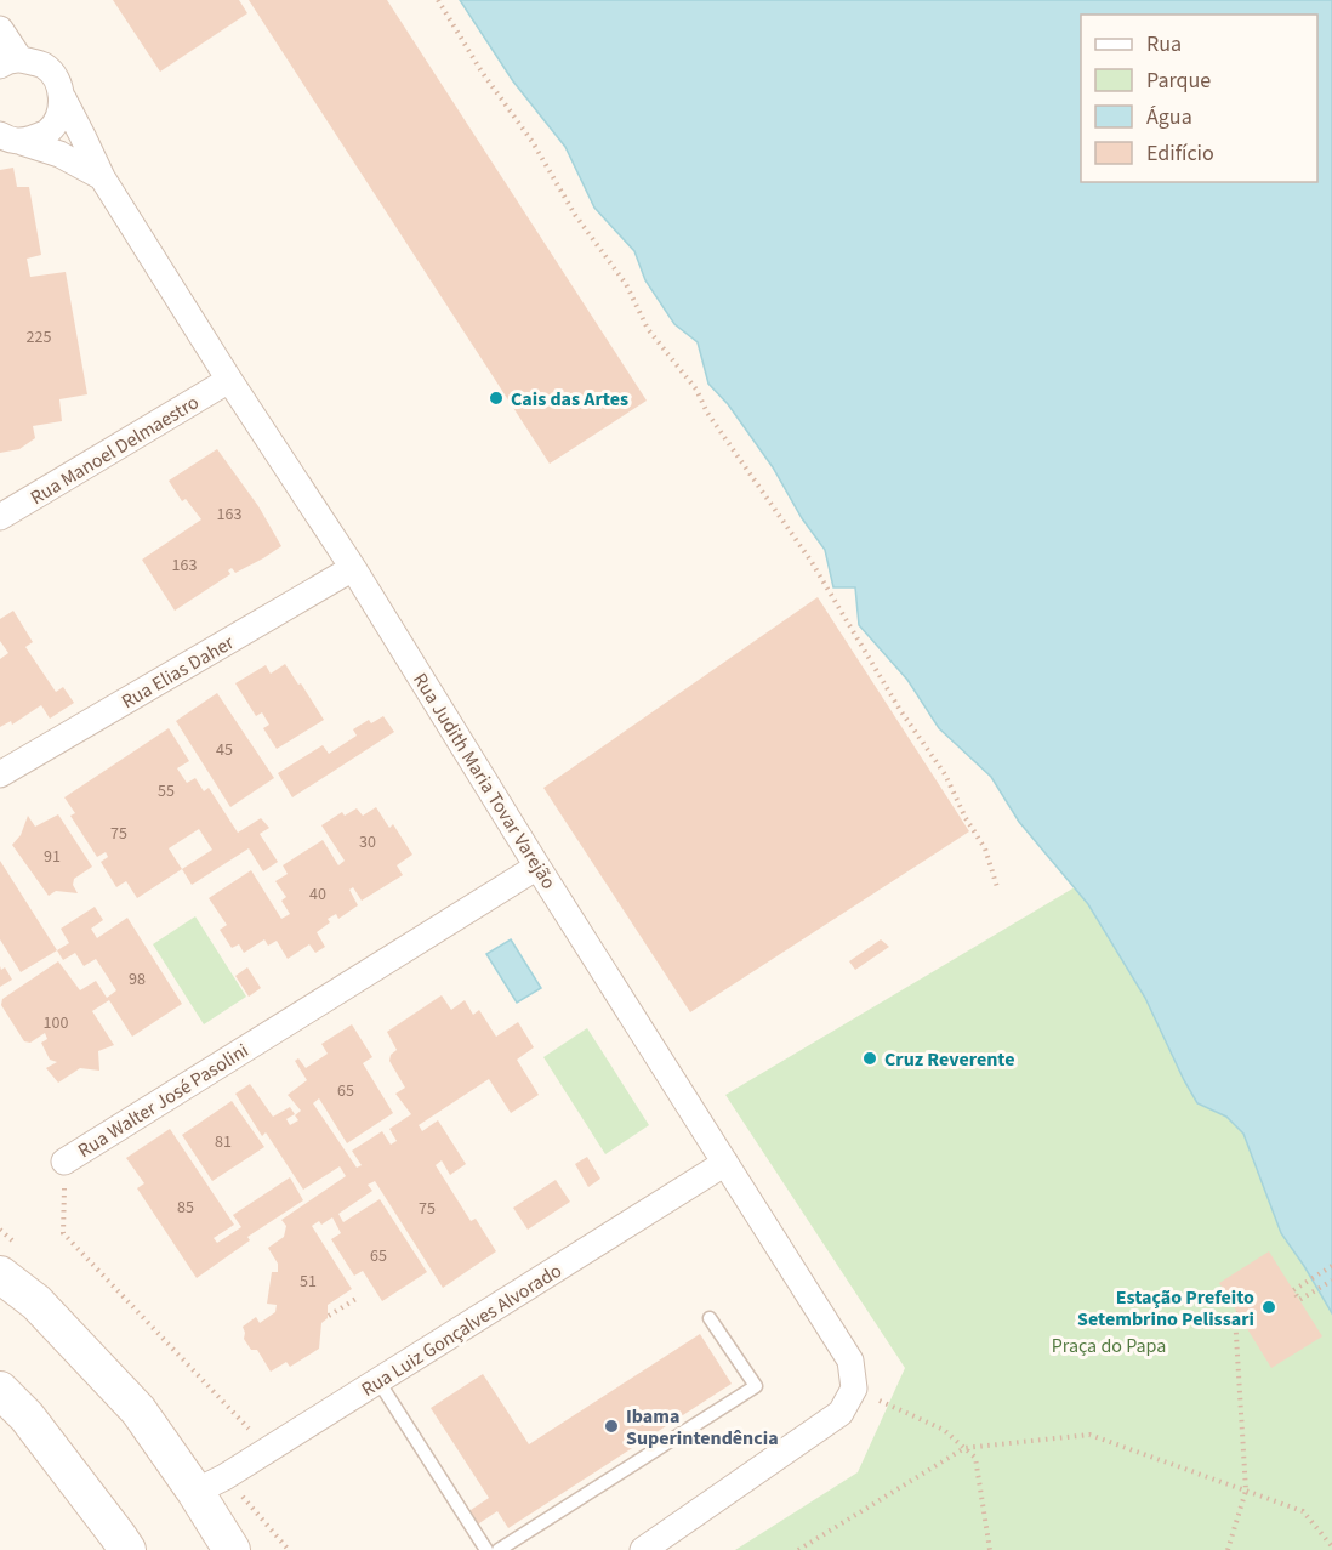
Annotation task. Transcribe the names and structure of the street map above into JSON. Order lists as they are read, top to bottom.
{
  "streets": {
    "street": [
      "Rua Manoel Delmaestro",
      "Rua Elias Daher",
      "Rua Judith Maria Tovar Varejão",
      "Rua Walter José Pasolini",
      "Rua Luiz Gonçalves Alvorado"
    ]
  },
  "crossings": [
    ["Rua Manoel Delmaestro", "Rua Judith Maria Tovar Varejão"],
    ["Rua Elias Daher", "Rua Judith Maria Tovar Varejão"],
    ["Rua Judith Maria Tovar Varejão", "Rua Walter José Pasolini"],
    ["Rua Judith Maria Tovar Varejão", "Rua Luiz Gonçalves Alvorado"],
    ["Rua Walter José Pasolini", "Rua Luiz Gonçalves Alvorado"]
  ],
  "parks": ["Praça do Papa"],
  "places": [
    "Cais das Artes",
    "Cruz Reverente",
    "Estação Prefeito Setembrino Pelissari",
    "Ibama Superintendência"
  ],
  "house_numbers": [
    "225",
    "163",
    "163",
    "45",
    "55",
    "75",
    "30",
    "91",
    "40",
    "98",
    "100",
    "65",
    "81",
    "85",
    "75",
    "65",
    "51"
  ],
  "legend": [
    "Rua",
    "Parque",
    "Água",
    "Edifício"
  ]
}
